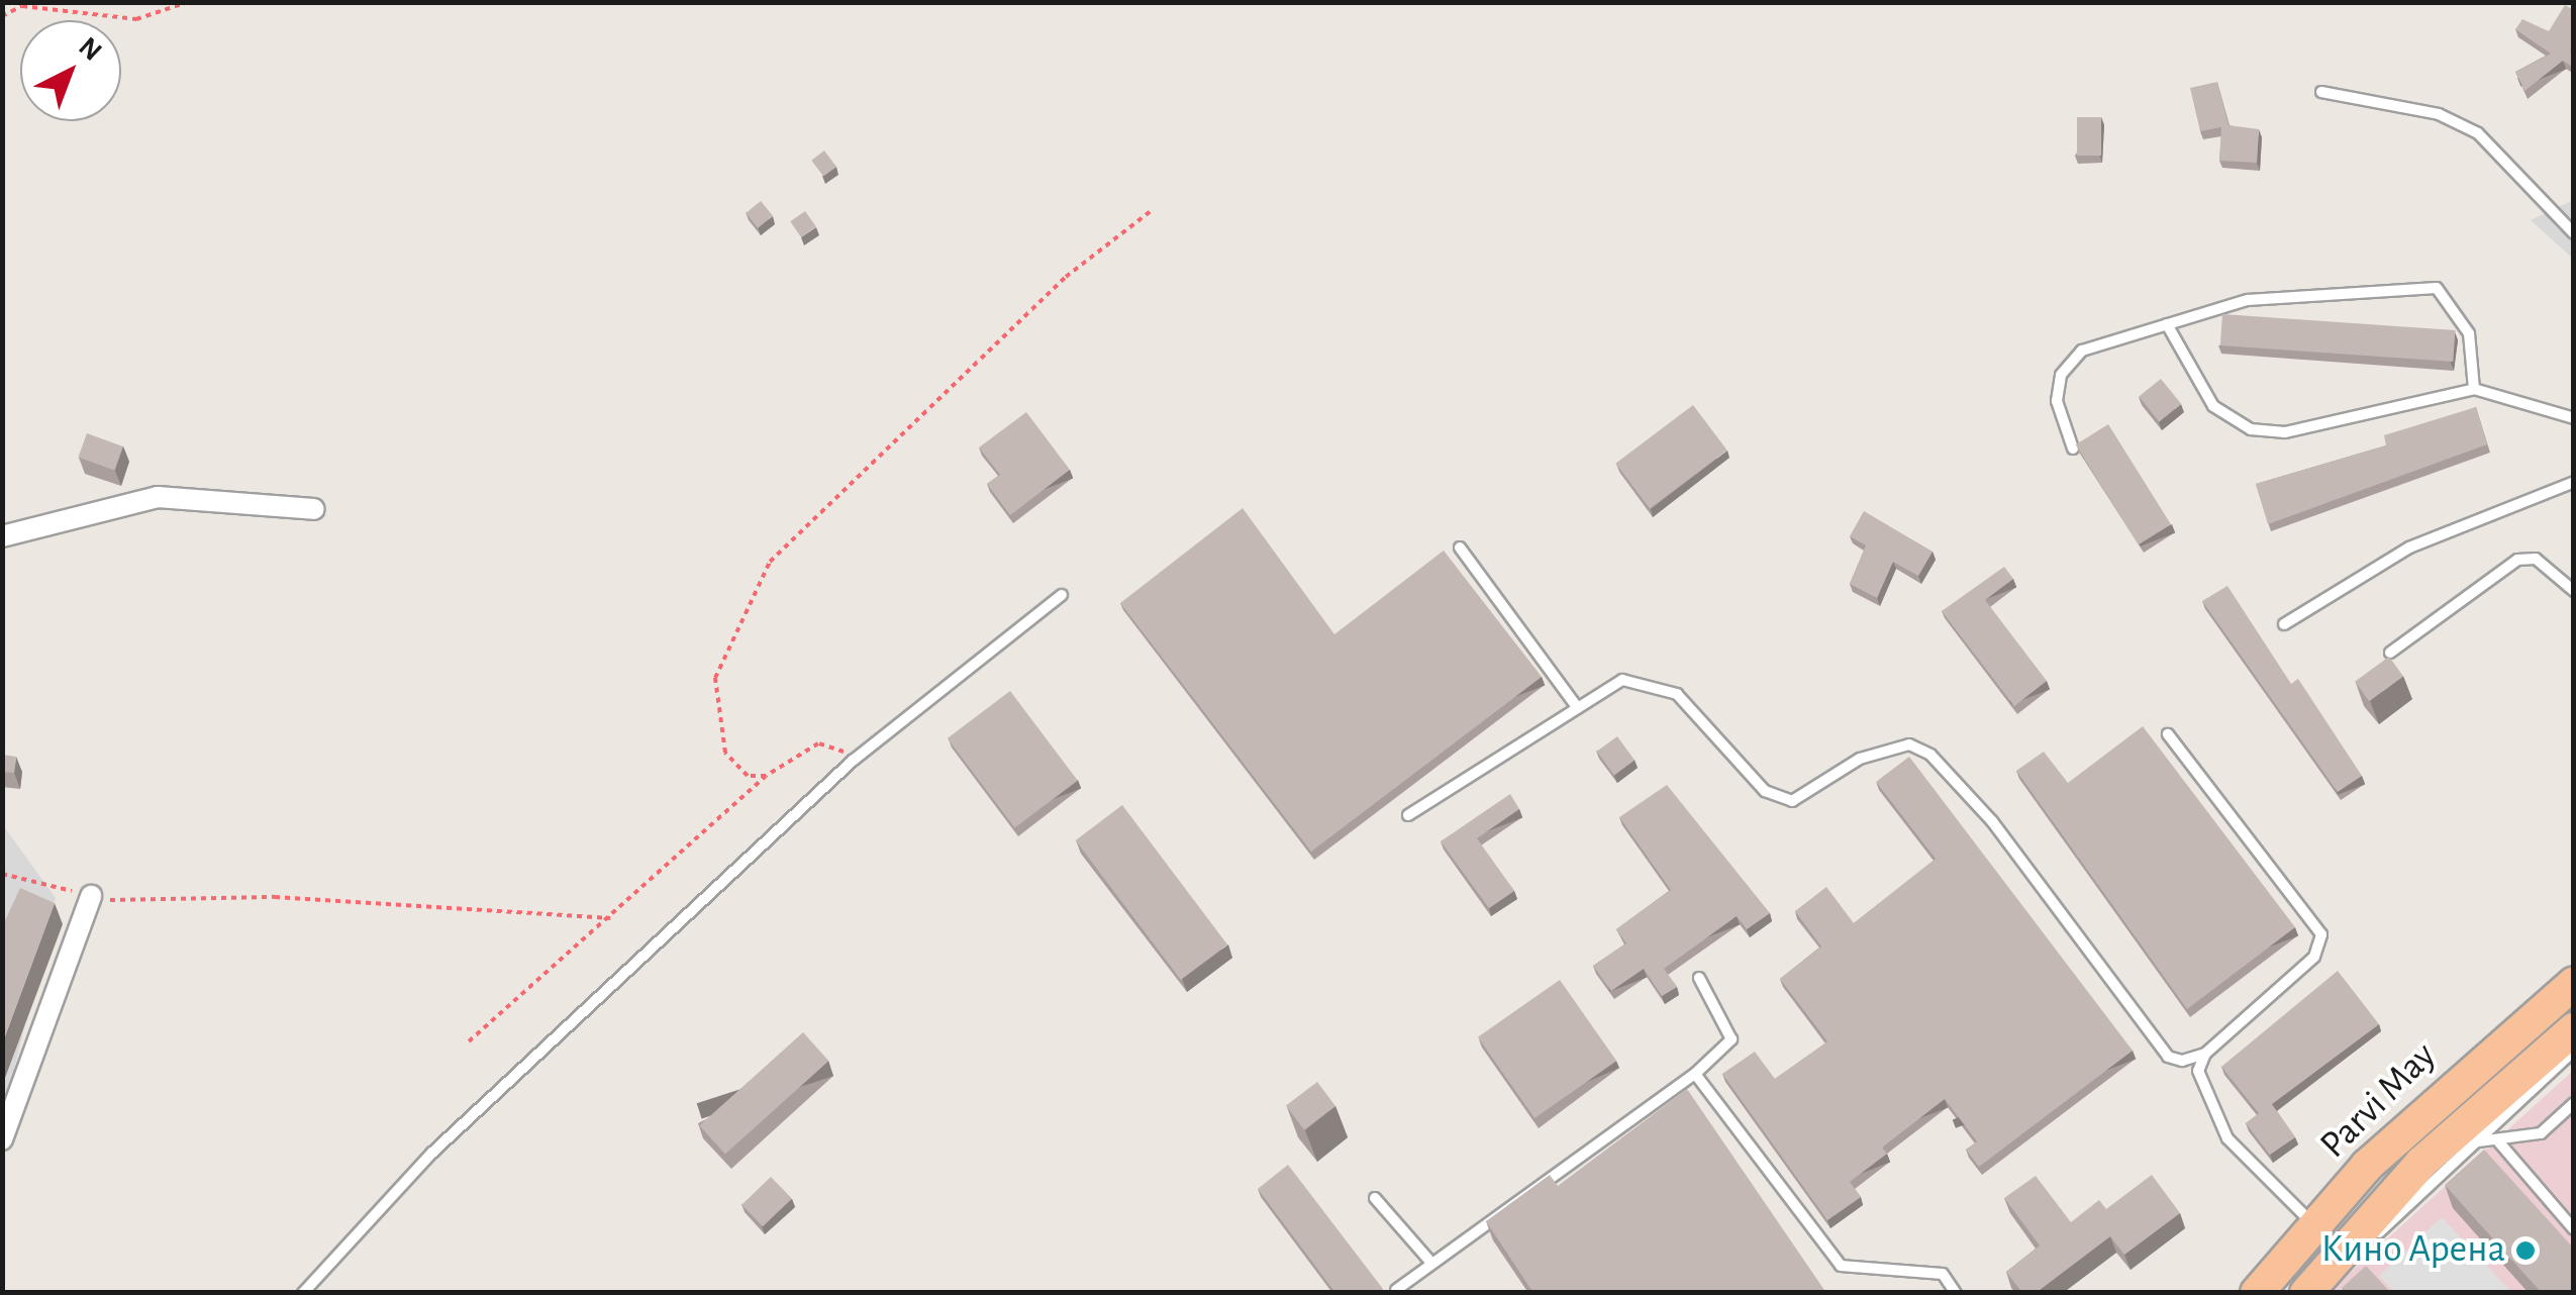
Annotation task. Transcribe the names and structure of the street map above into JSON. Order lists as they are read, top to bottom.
{
  "streets": {
    "main road": ["Parvi May"]
  },
  "places": ["Кино Арена"],
  "north": "top right"
}
